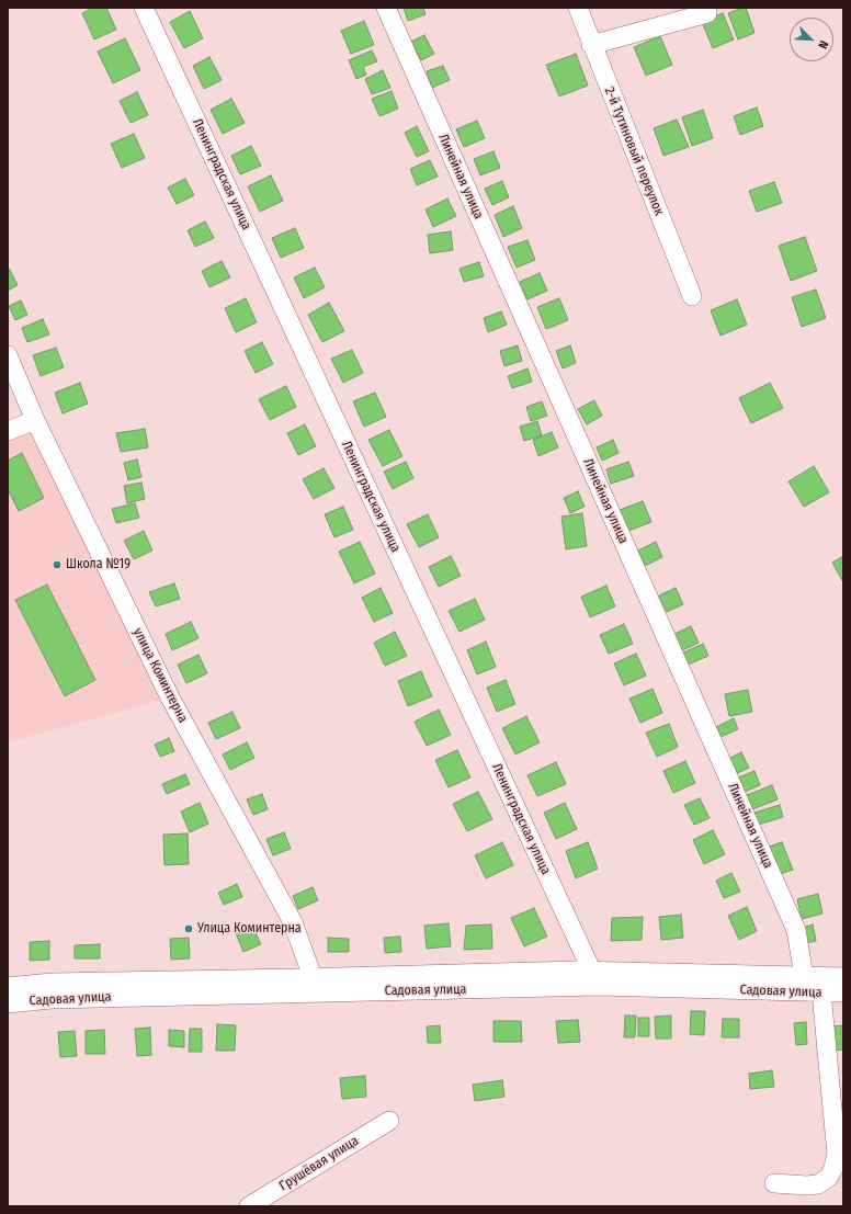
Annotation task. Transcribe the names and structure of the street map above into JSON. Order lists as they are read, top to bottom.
{
  "streets": {
    "street": [
      "2-й Тутиновый переулок",
      "Ленинградская улица",
      "Линейная улица",
      "улица Коминтерна",
      "Садовая улица",
      "Грушёвая улица"
    ]
  },
  "crossings": [
    ["Ленинградская улица", "Садовая улица"],
    ["Линейная улица", "Садовая улица"],
    ["улица Коминтерна", "Садовая улица"]
  ],
  "places": ["Школа №19", "Улица Коминтерна"],
  "north": "bottom right"
}
